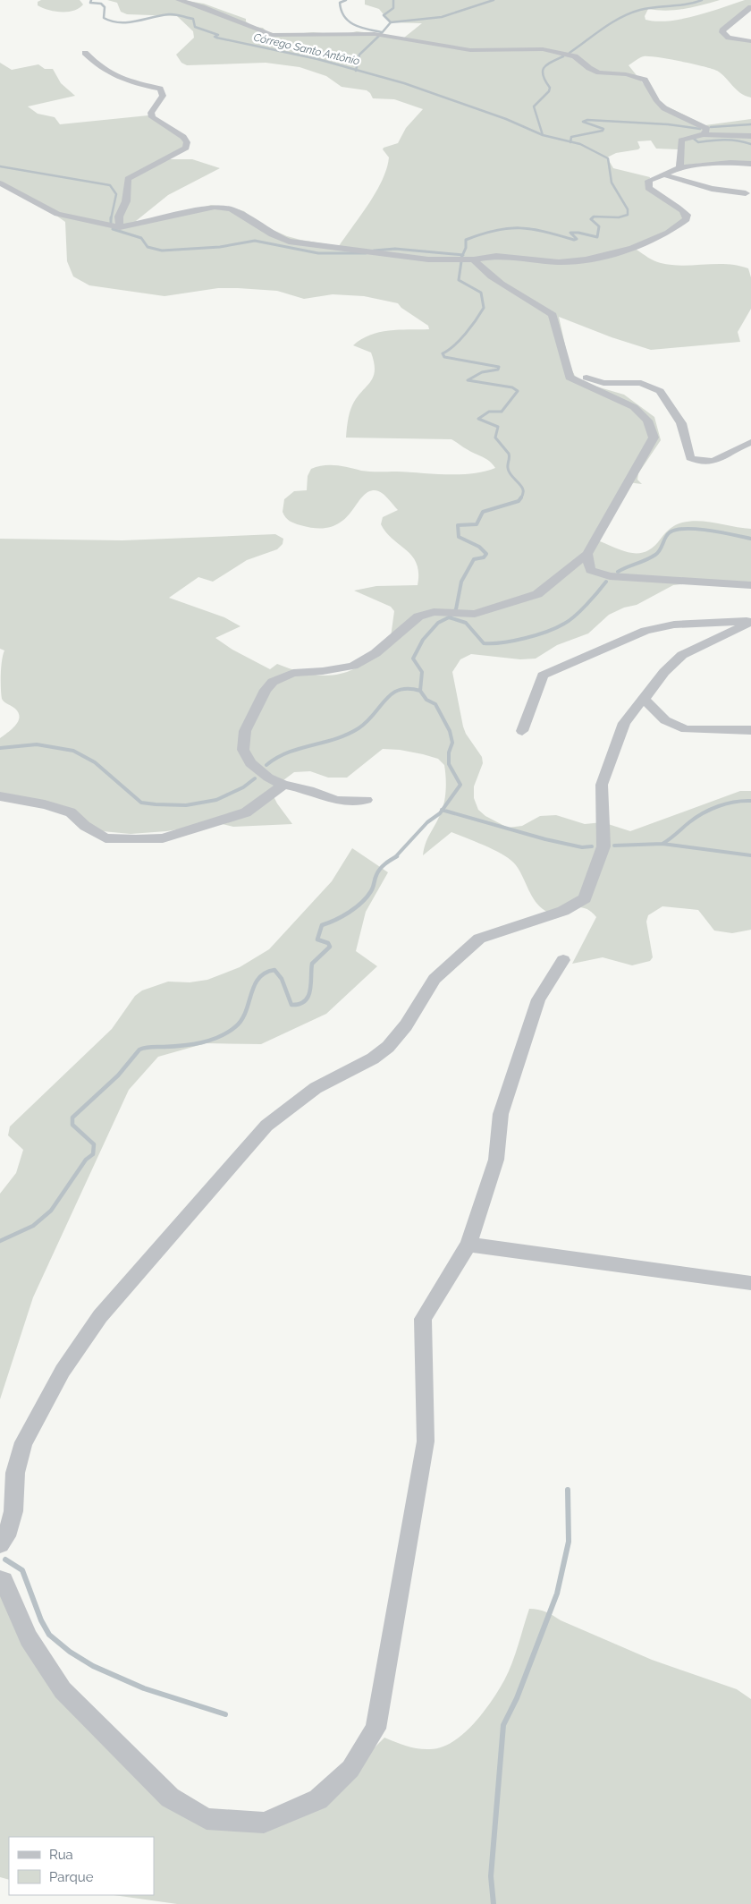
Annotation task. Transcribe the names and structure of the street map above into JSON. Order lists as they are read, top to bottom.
{
  "water": ["Córrego Santo Antônio"],
  "legend": ["Rua", "Parque"]
}
